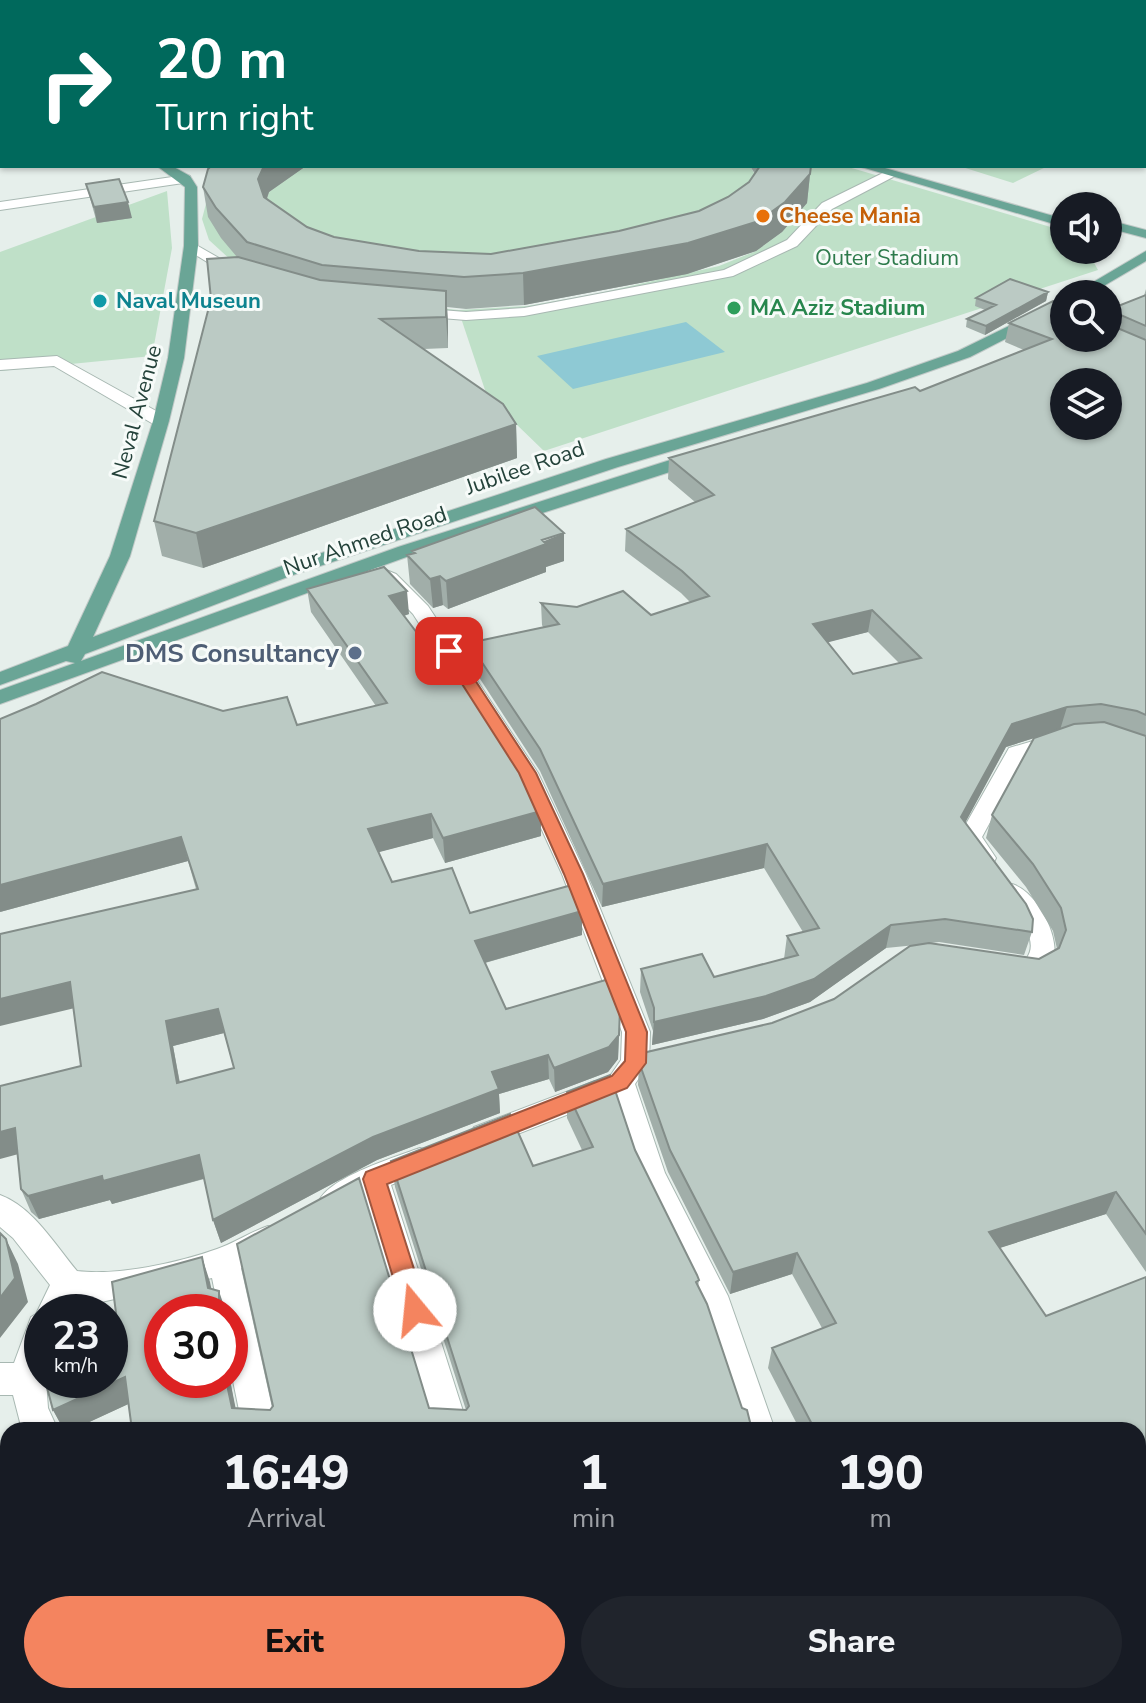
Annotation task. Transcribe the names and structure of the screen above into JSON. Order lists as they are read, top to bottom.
{
  "streets": {
    "main road": ["Neval Avenue", "Jubilee Road", "Nur Ahmed Road"]
  },
  "crossings": [
    ["Neval Avenue", "Jubilee Road"],
    ["Neval Avenue", "Nur Ahmed Road"]
  ],
  "parks": ["Outer Stadium"],
  "places": [
    "Cheese Mania",
    "Naval Museun",
    "MA Aziz Stadium",
    "DMS Consultancy"
  ],
  "page": {
    "turn": ["20 m", "Turn right"],
    "speed": "23 km/h",
    "limit": "30",
    "eta": [
      "16:49",
      "Arrival",
      "1",
      "min",
      "190",
      "m"
    ],
    "buttons": ["Exit", "Share"]
  }
}
